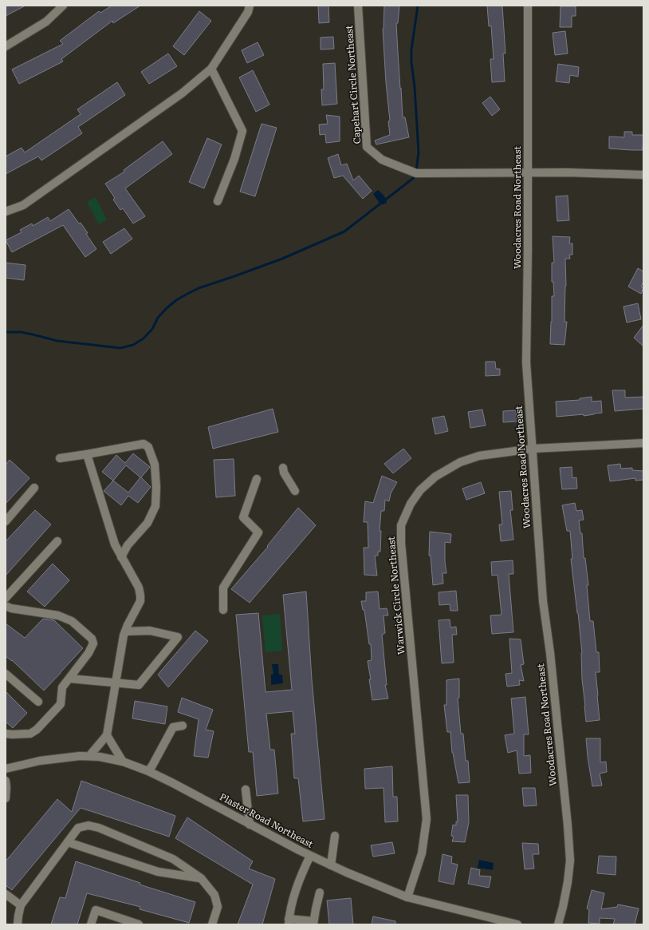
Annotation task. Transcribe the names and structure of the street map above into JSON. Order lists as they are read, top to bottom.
{
  "streets": {
    "street": [
      "Capehart Circle Northeast",
      "Woodacres Road Northeast",
      "Warwick Circle Northeast",
      "Plaster Road Northeast"
    ]
  },
  "crossings": [
    ["Capehart Circle Northeast", "Woodacres Road Northeast"],
    ["Woodacres Road Northeast", "Warwick Circle Northeast"],
    ["Warwick Circle Northeast", "Plaster Road Northeast"]
  ]
}
